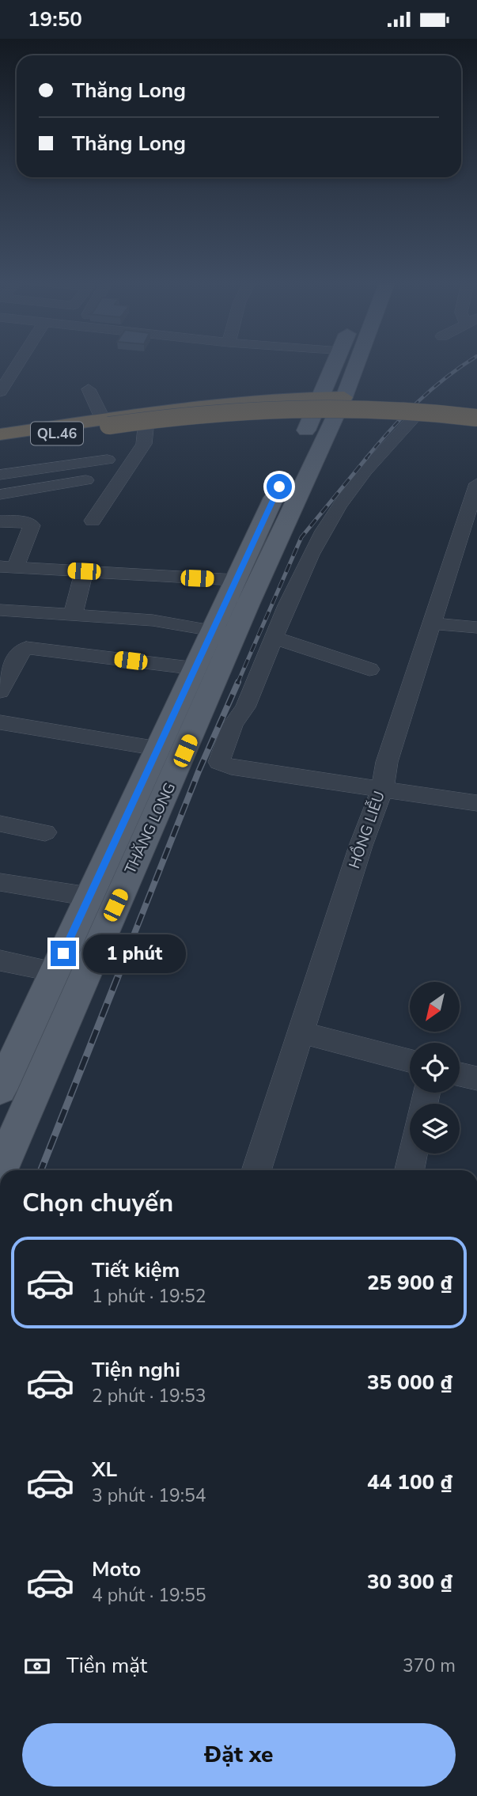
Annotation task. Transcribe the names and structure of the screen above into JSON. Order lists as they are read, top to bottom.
{
  "streets": {
    "highway": ["QL.46"],
    "main road": ["THĂNG LONG"],
    "street": ["HỒNG LIỄU"]
  },
  "north": "bottom left",
  "page": {
    "status": "19:50",
    "banner": ["Thăng Long", "Thăng Long"],
    "bubble": "1 phút",
    "heading": "Chọn chuyến",
    "list": [
      {
        "name": "Tiết kiệm",
        "note": "1 phút · 19:52",
        "value": "25 900 ₫"
      },
      {
        "name": "Tiện nghi",
        "note": "2 phút · 19:53",
        "value": "35 000 ₫"
      },
      {
        "name": "XL",
        "note": "3 phút · 19:54",
        "value": "44 100 ₫"
      },
      {
        "name": "Moto",
        "note": "4 phút · 19:55",
        "value": "30 300 ₫"
      }
    ],
    "pay": ["Tiền mặt", "370 m"],
    "buttons": "Đặt xe"
  }
}
